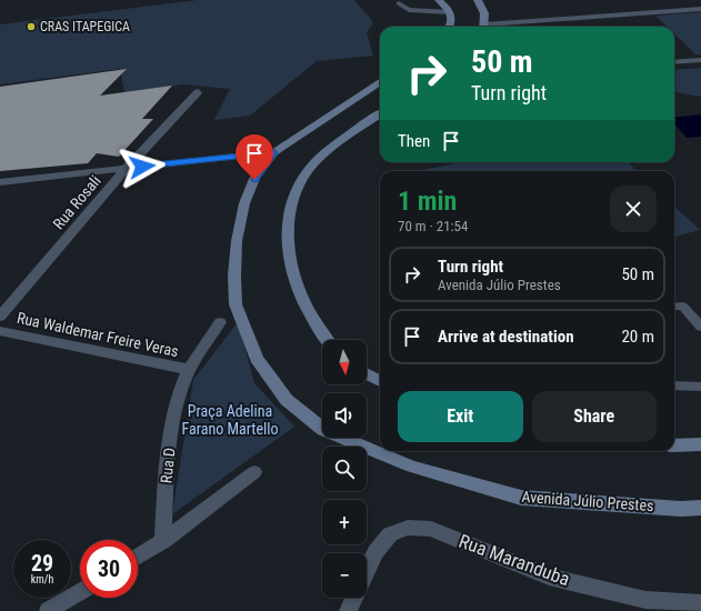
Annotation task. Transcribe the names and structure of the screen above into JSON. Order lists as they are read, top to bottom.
{
  "streets": {
    "main road": ["Avenida Júlio Prestes"],
    "street": [
      "Rua Rosali",
      "Rua Waldemar Freire Veras",
      "Rua D",
      "Rua Maranduba"
    ]
  },
  "crossings": [
    ["Rua Waldemar Freire Veras", "Rua D"]
  ],
  "parks": ["Praça Adelina Farano Martello"],
  "places": ["CRAS ITAPEGICA"],
  "north": "bottom",
  "page": {
    "turn": ["50 m", "Turn right"],
    "then": "Then",
    "heading": ["1 min", "70 m · 21:54"],
    "list": [
      {
        "name": "Turn right",
        "note": "Avenida Júlio Prestes",
        "value": "50 m"
      },
      {
        "name": "Arrive at destination",
        "value": "20 m"
      }
    ],
    "map_buttons": ["+", "−"],
    "buttons": ["Exit", "Share"],
    "speed": "29 km/h",
    "limit": "30"
  }
}
